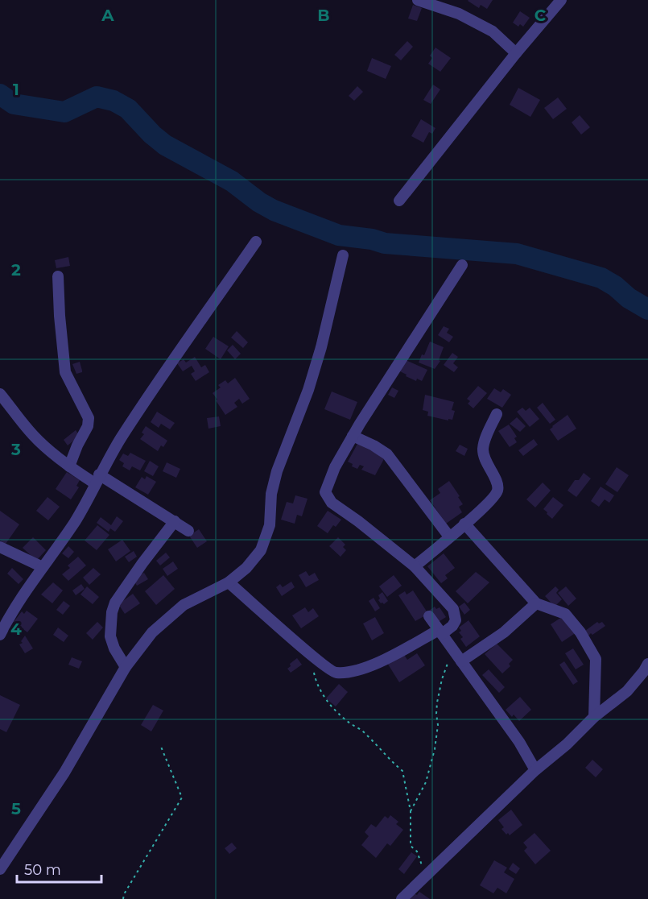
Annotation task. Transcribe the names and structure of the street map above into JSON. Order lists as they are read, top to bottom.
{
  "scale_bar": "50 m",
  "grid": {
    "columns": ["A", "B", "C"],
    "rows": [
      "1",
      "2",
      "3",
      "4",
      "5"
    ]
  }
}
